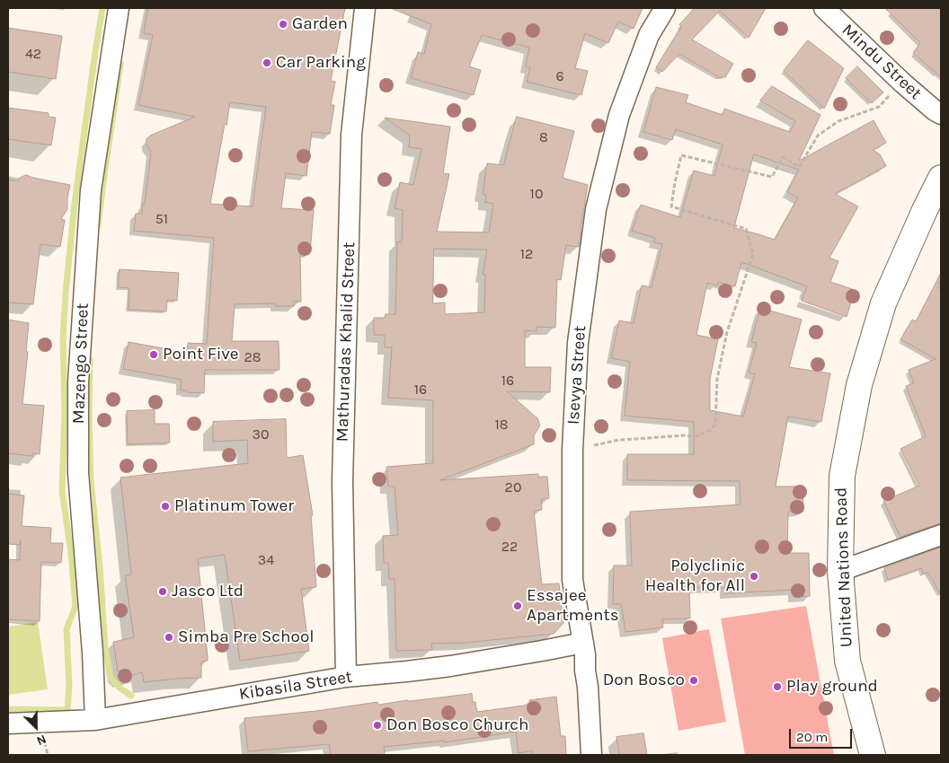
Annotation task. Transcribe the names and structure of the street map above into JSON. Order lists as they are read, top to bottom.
{
  "streets": {
    "street": [
      "Mindu Street",
      "Mathuradas Khalid Street",
      "Mazengo Street",
      "Isevya Street",
      "United Nations Road",
      "Kibasila Street"
    ]
  },
  "crossings": [
    ["Mathuradas Khalid Street", "Kibasila Street"],
    ["Mazengo Street", "Kibasila Street"],
    ["Isevya Street", "Kibasila Street"]
  ],
  "places": [
    "Garden",
    "Car Parking",
    "Point Five",
    "Platinum Tower",
    "Polyclinic Health for All",
    "Jasco Ltd",
    "Essajee Apartments",
    "Simba Pre School",
    "Don Bosco",
    "Play ground",
    "Don Bosco Church"
  ],
  "house_numbers": [
    "42",
    "6",
    "8",
    "10",
    "51",
    "12",
    "28",
    "16",
    "16",
    "18",
    "30",
    "20",
    "22",
    "34"
  ],
  "scale_bar": "20 m",
  "north": "bottom right"
}
